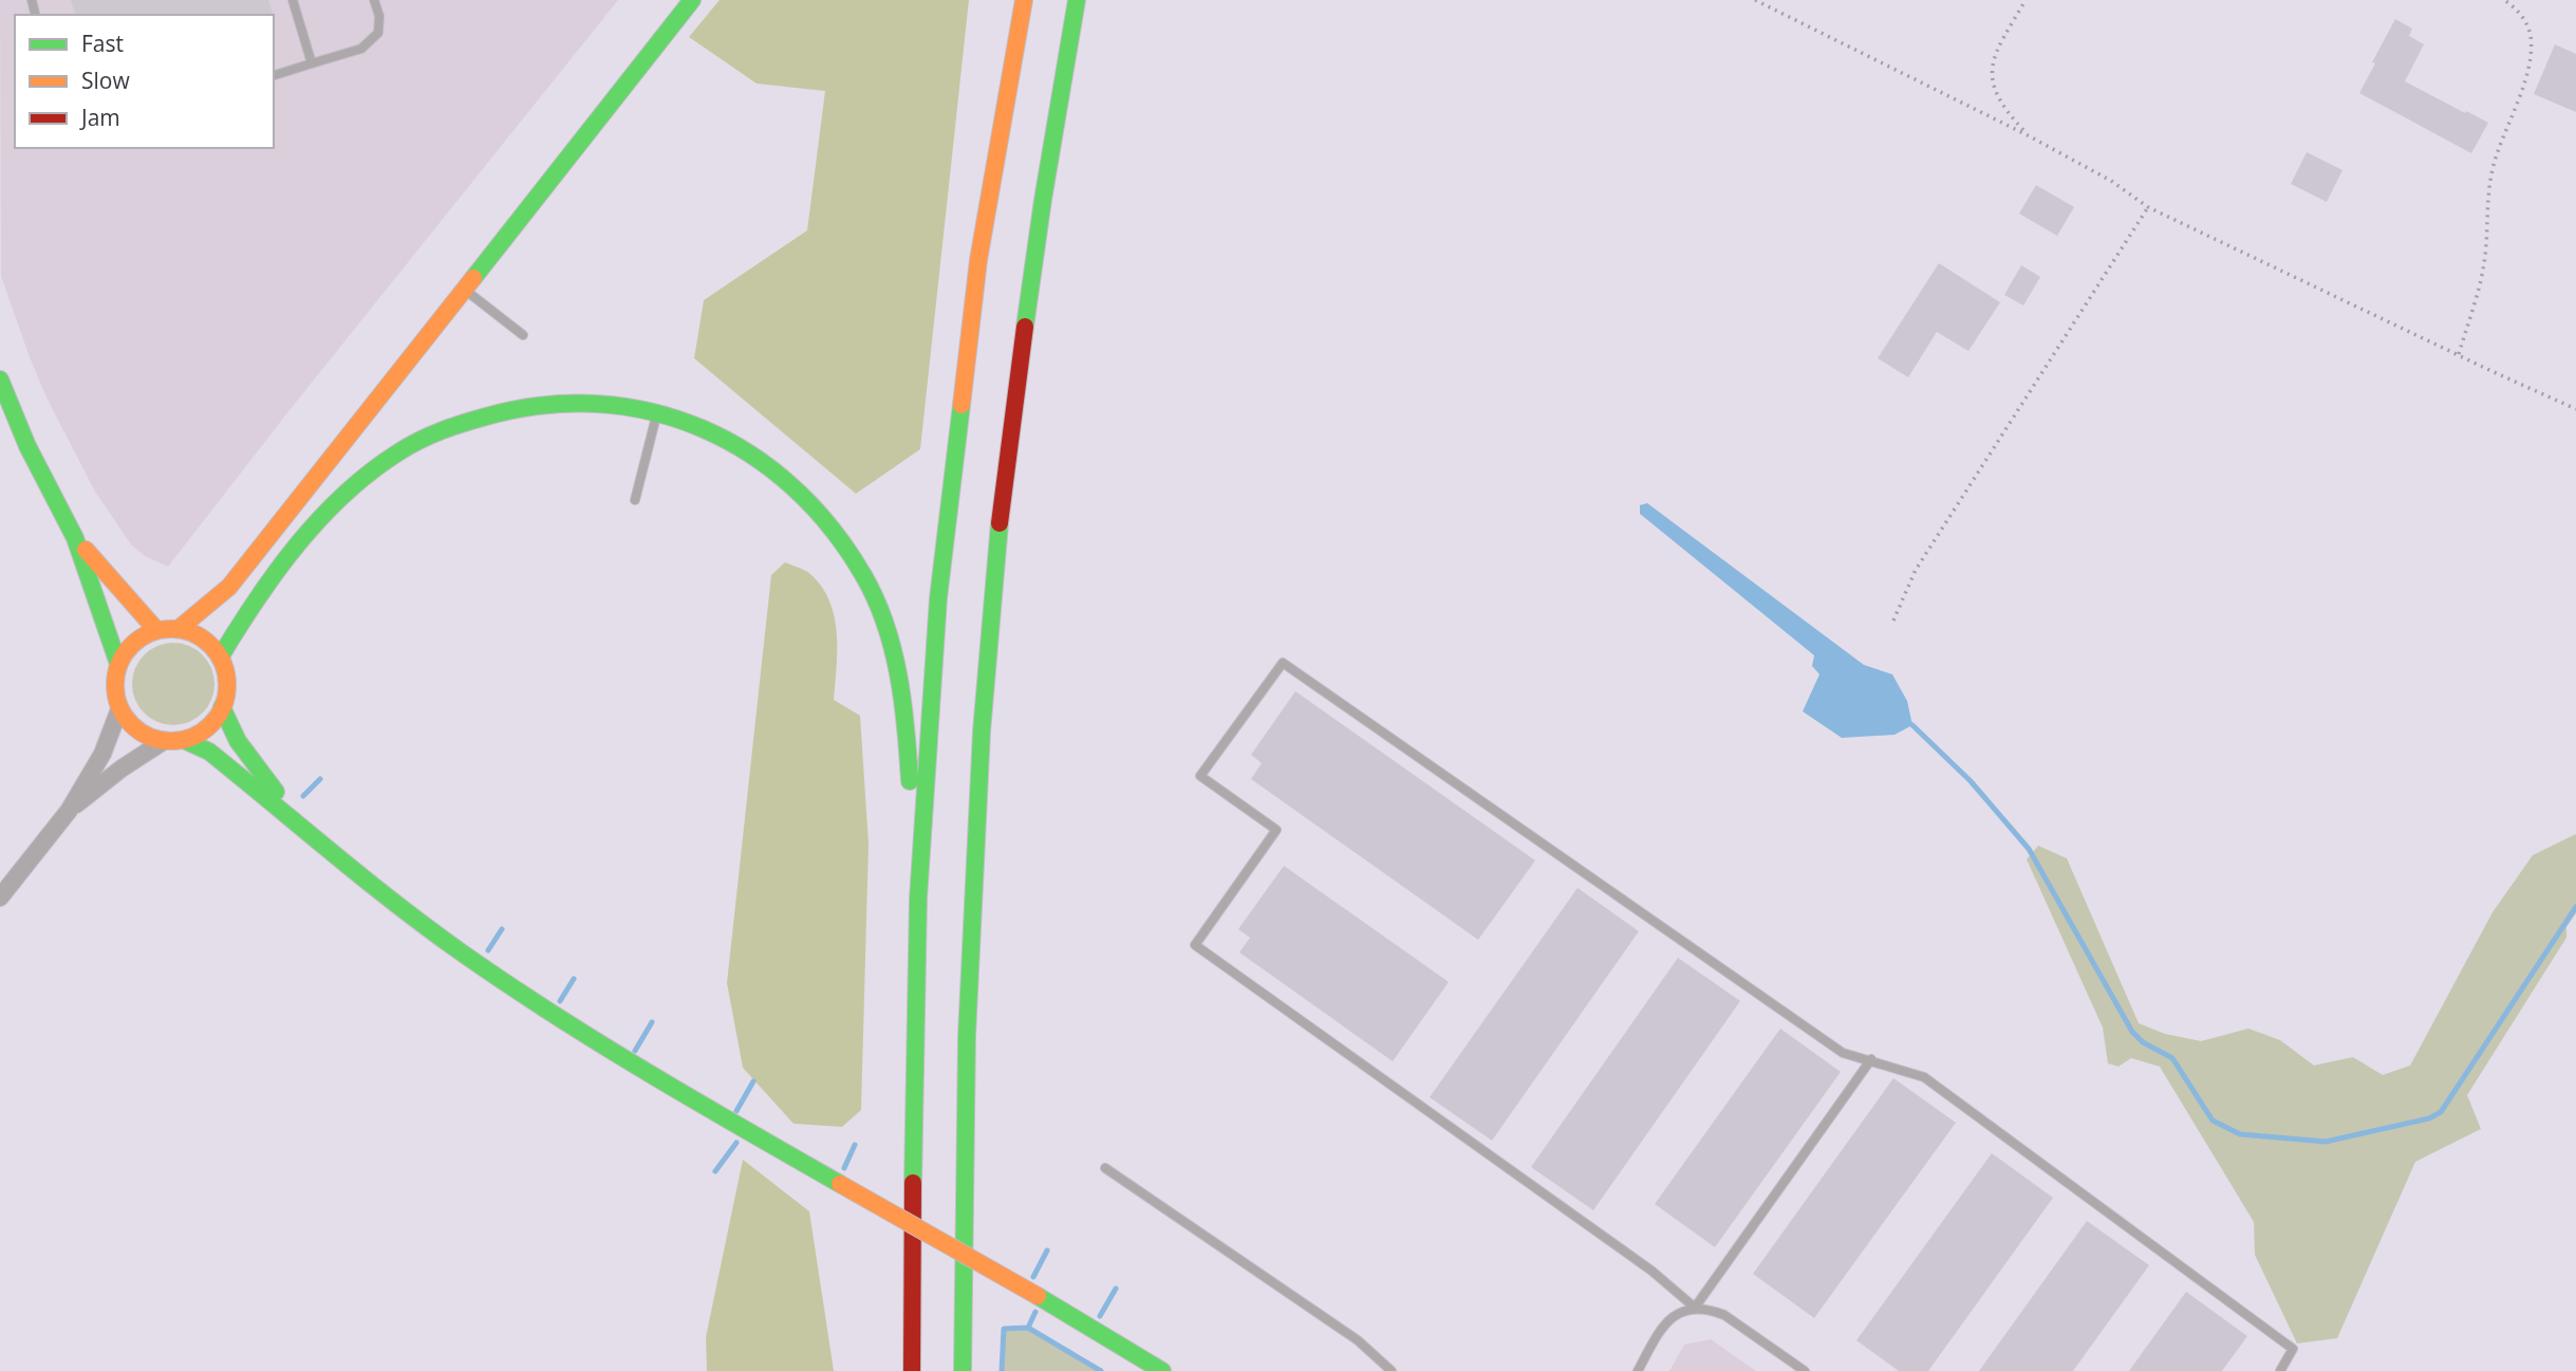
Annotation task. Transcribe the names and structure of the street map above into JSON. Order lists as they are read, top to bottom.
{
  "legend": ["Fast", "Slow", "Jam"]
}
